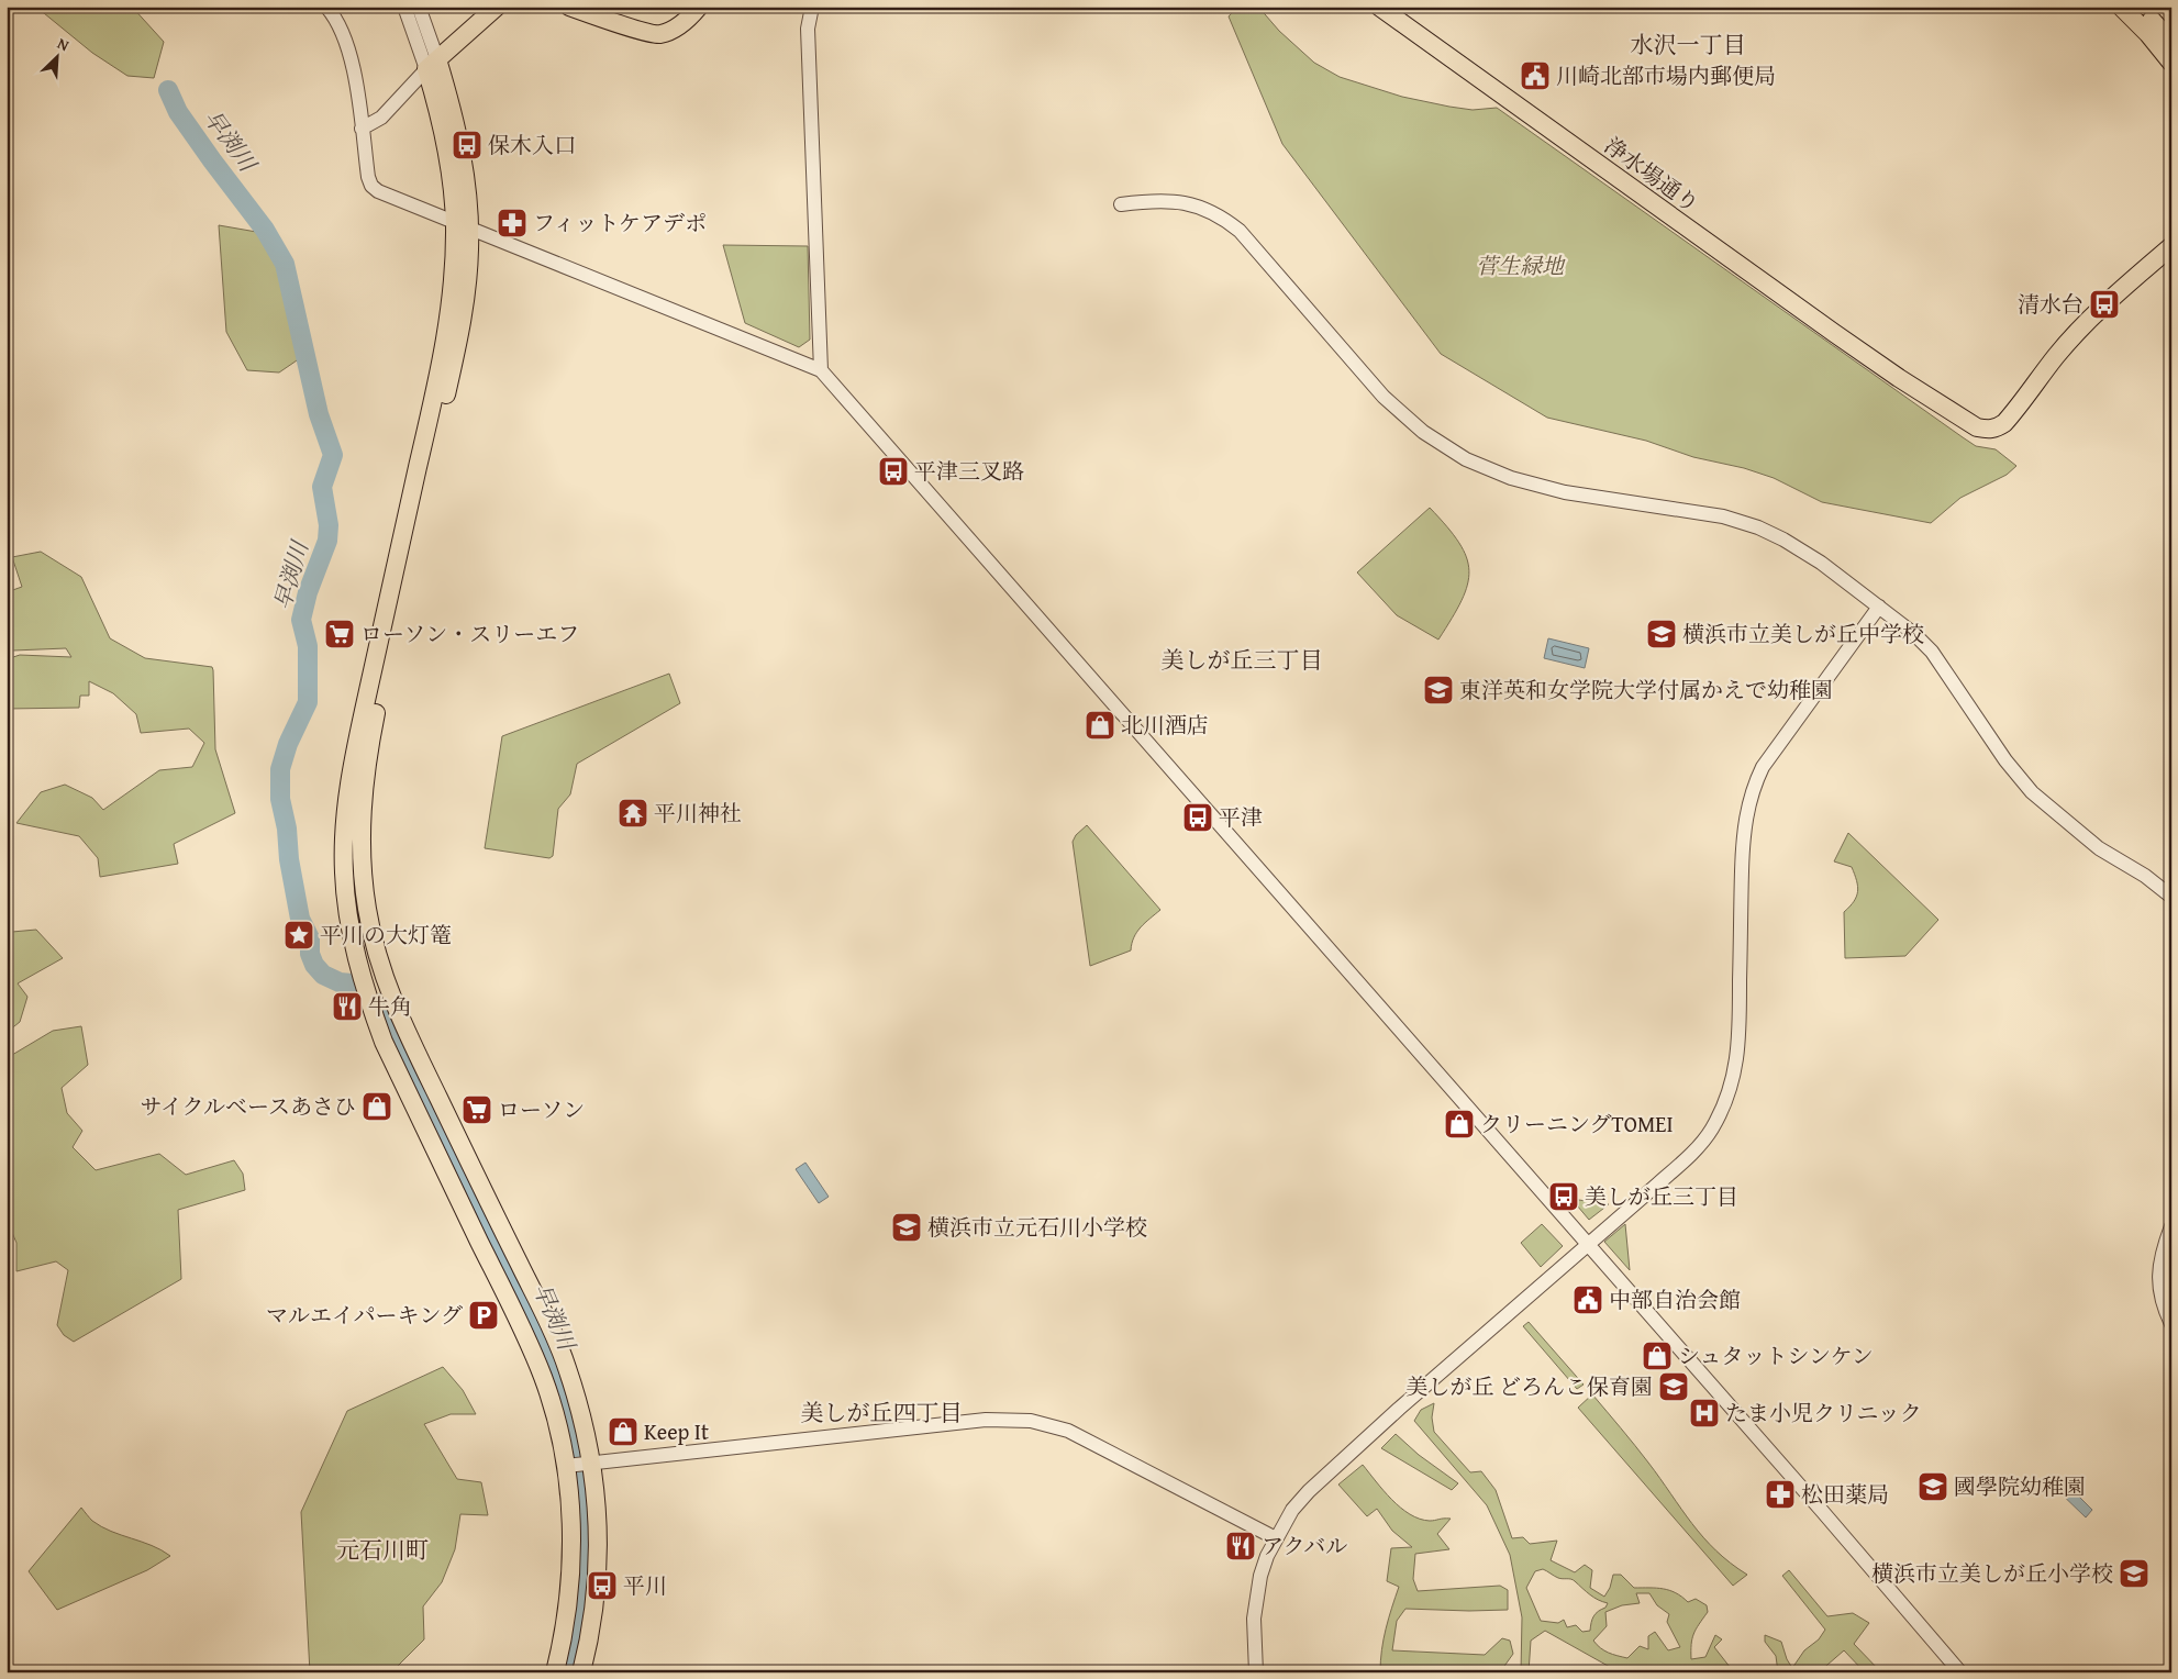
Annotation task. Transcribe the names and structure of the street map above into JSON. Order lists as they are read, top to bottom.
{
  "streets": {
    "main road": ["浄水場通り"]
  },
  "districts": [
    "水沢一丁目",
    "美しが丘三丁目",
    "美しが丘四丁目",
    "元石川町"
  ],
  "water": ["早渕川"],
  "parks": ["菅生緑地"],
  "places": {
    "public building": ["川崎北部市場内郵便局", "中部自治会館"],
    "bus stop": [
      "保木入口",
      "清水台",
      "平津三叉路",
      "平津",
      "美しが丘三丁目",
      "平川"
    ],
    "pharmacy": ["フィットケアデポ", "松田薬局"],
    "supermarket": ["ローソン・スリーエフ", "ローソン"],
    "school or university": [
      "横浜市立美しが丘中学校",
      "東洋英和女学院大学付属かえで幼稚園",
      "横浜市立元石川小学校",
      "美しが丘 どろんこ保育園",
      "國學院幼稚園",
      "横浜市立美しが丘小学校"
    ],
    "shop": [
      "北川酒店",
      "サイクルベースあさひ",
      "クリーニングTOMEI",
      "シュタットシンケン",
      "Keep It"
    ],
    "temple": ["平川神社"],
    "place": ["平川の大灯篭"],
    "restaurant": ["牛角", "アクバル"],
    "parking": ["マルエイパーキング"],
    "hospital": ["たま小児クリニック"]
  },
  "north": "top right"
}
